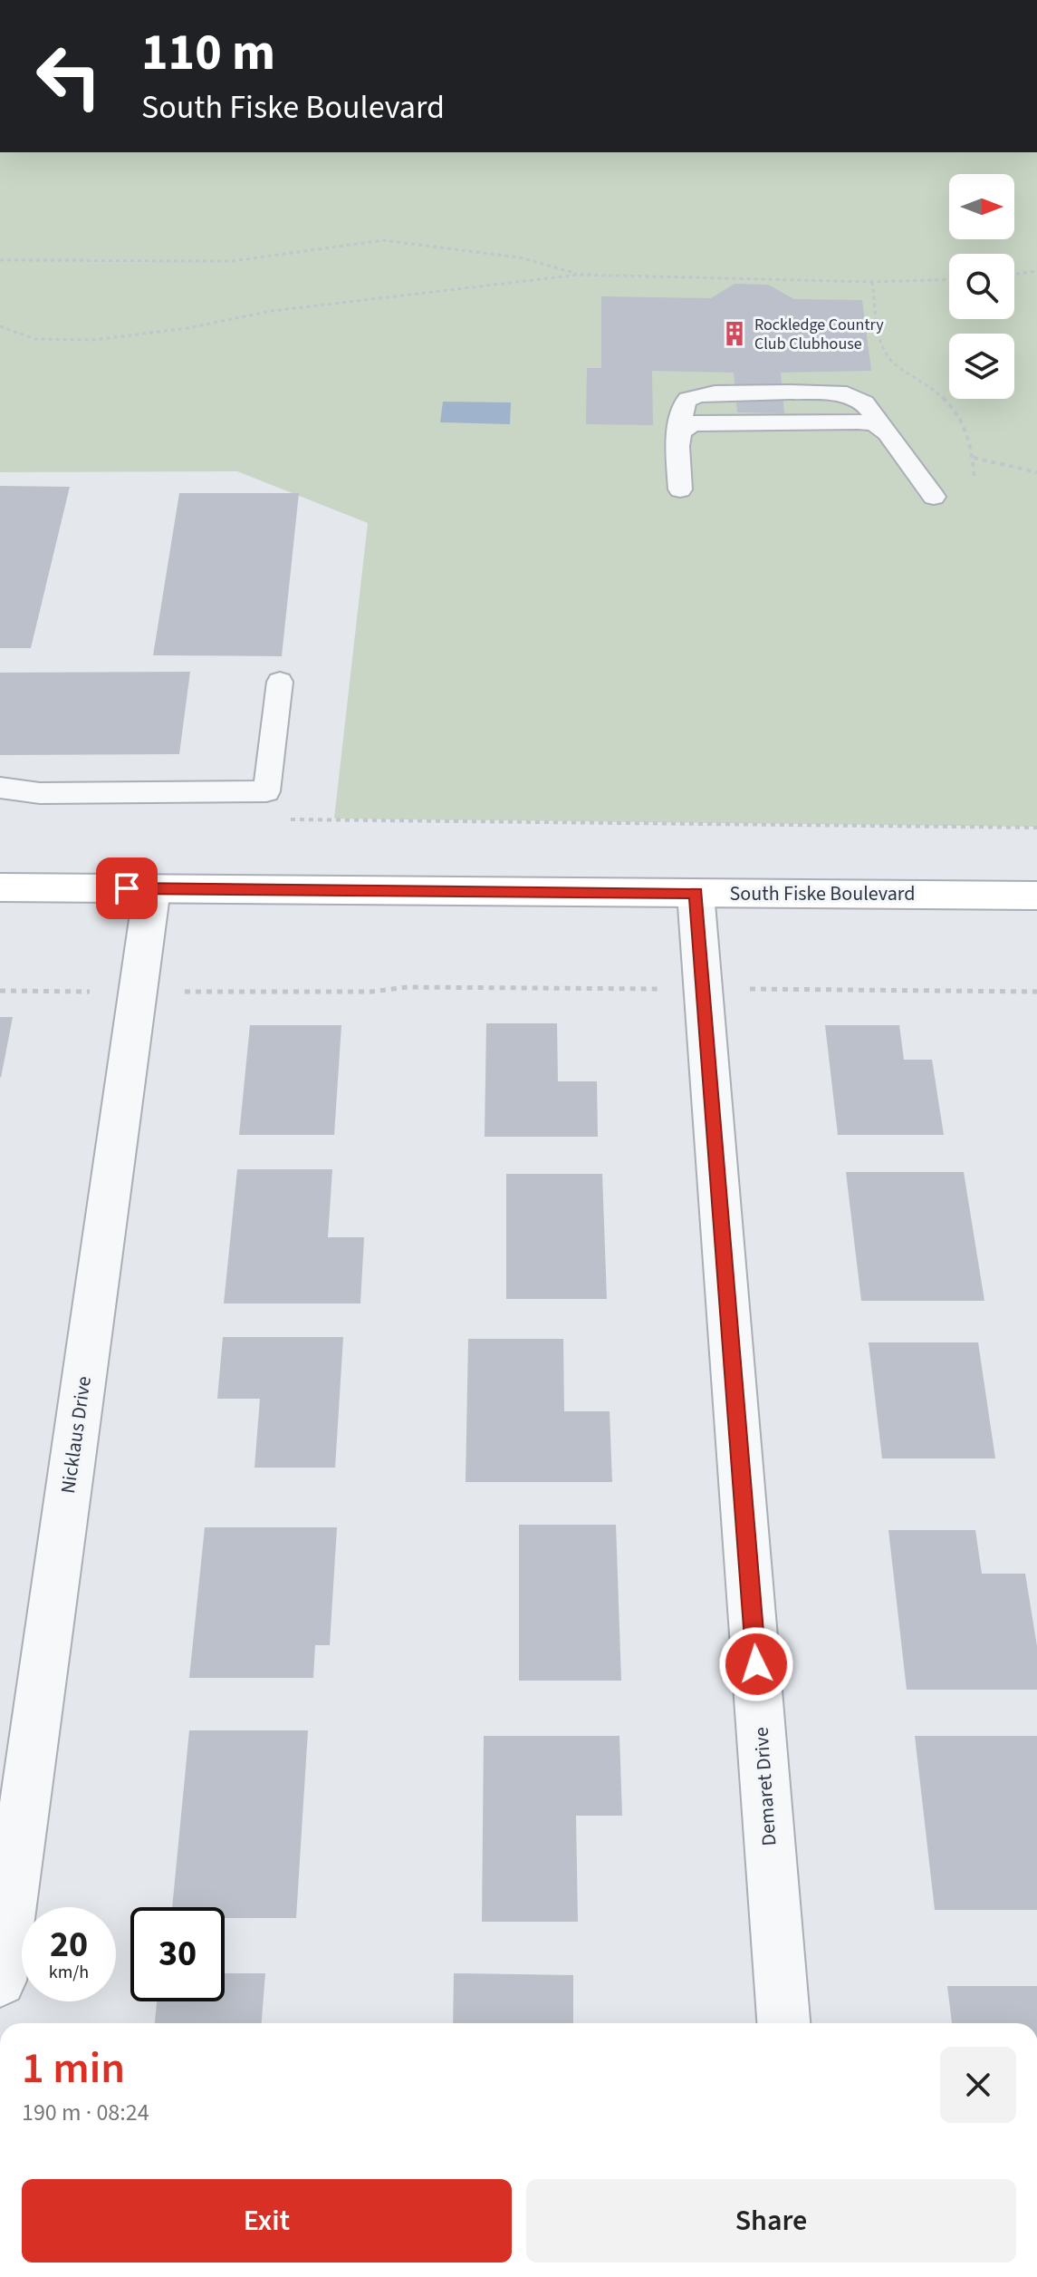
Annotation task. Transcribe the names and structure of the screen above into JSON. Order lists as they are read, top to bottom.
{
  "streets": {
    "main road": ["South Fiske Boulevard"],
    "street": ["Nicklaus Drive", "Demaret Drive"]
  },
  "crossings": [
    ["South Fiske Boulevard", "Nicklaus Drive"],
    ["South Fiske Boulevard", "Demaret Drive"]
  ],
  "places": {
    "building": ["Rockledge Country Club Clubhouse"]
  },
  "north": "right",
  "page": {
    "turn": ["110 m", "South Fiske Boulevard"],
    "speed": "20 km/h",
    "limit": "30",
    "heading": ["1 min", "190 m · 08:24"],
    "buttons": ["Exit", "Share"]
  }
}
